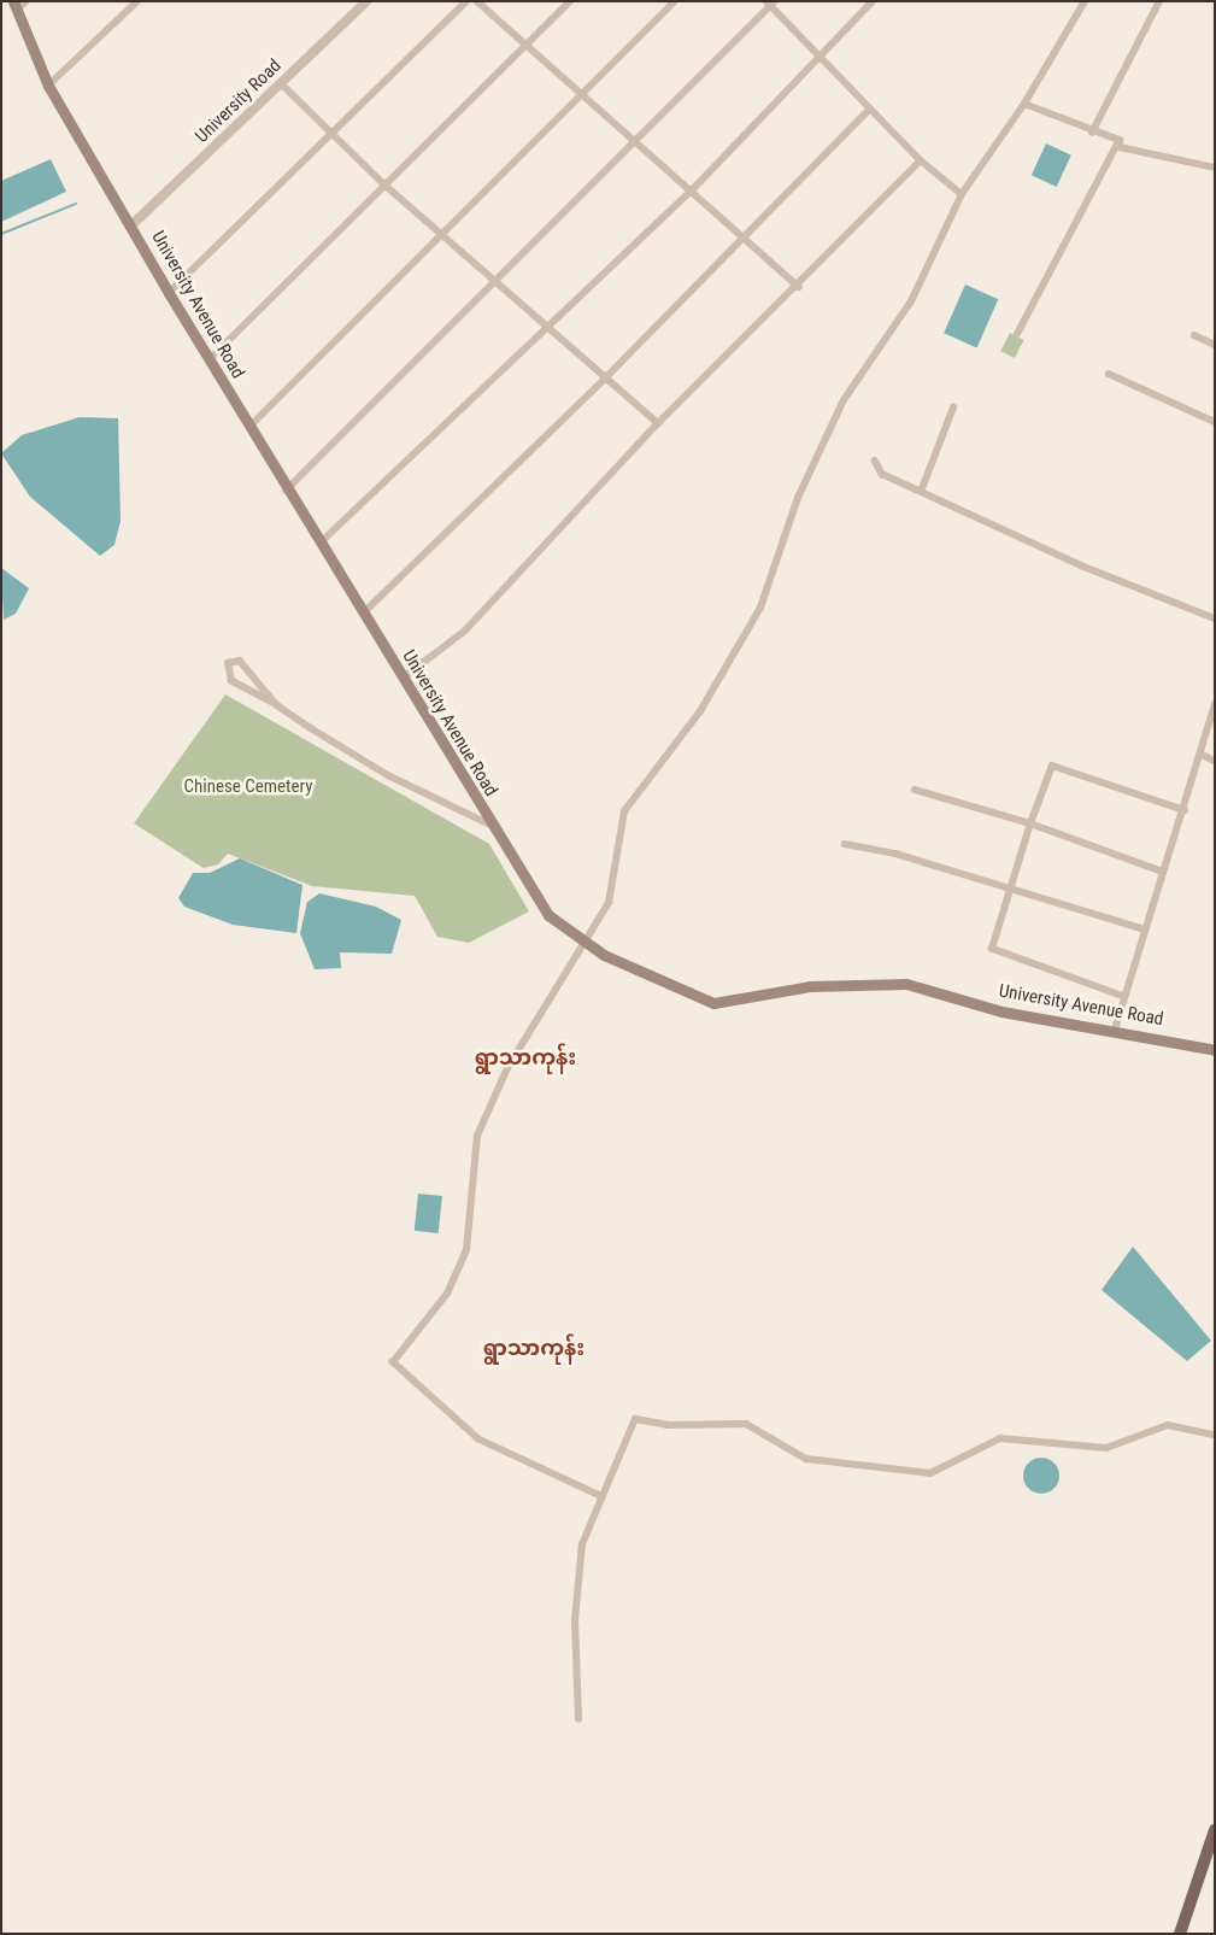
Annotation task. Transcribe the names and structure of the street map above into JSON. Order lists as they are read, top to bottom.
{
  "streets": {
    "main road": ["University Avenue Road"],
    "street": ["University Road"]
  },
  "crossings": [
    ["University Road", "University Avenue Road"]
  ],
  "districts": ["ရွာသာကုန်း", "ရွာသာကုန်း"],
  "parks": ["Chinese Cemetery"]
}
